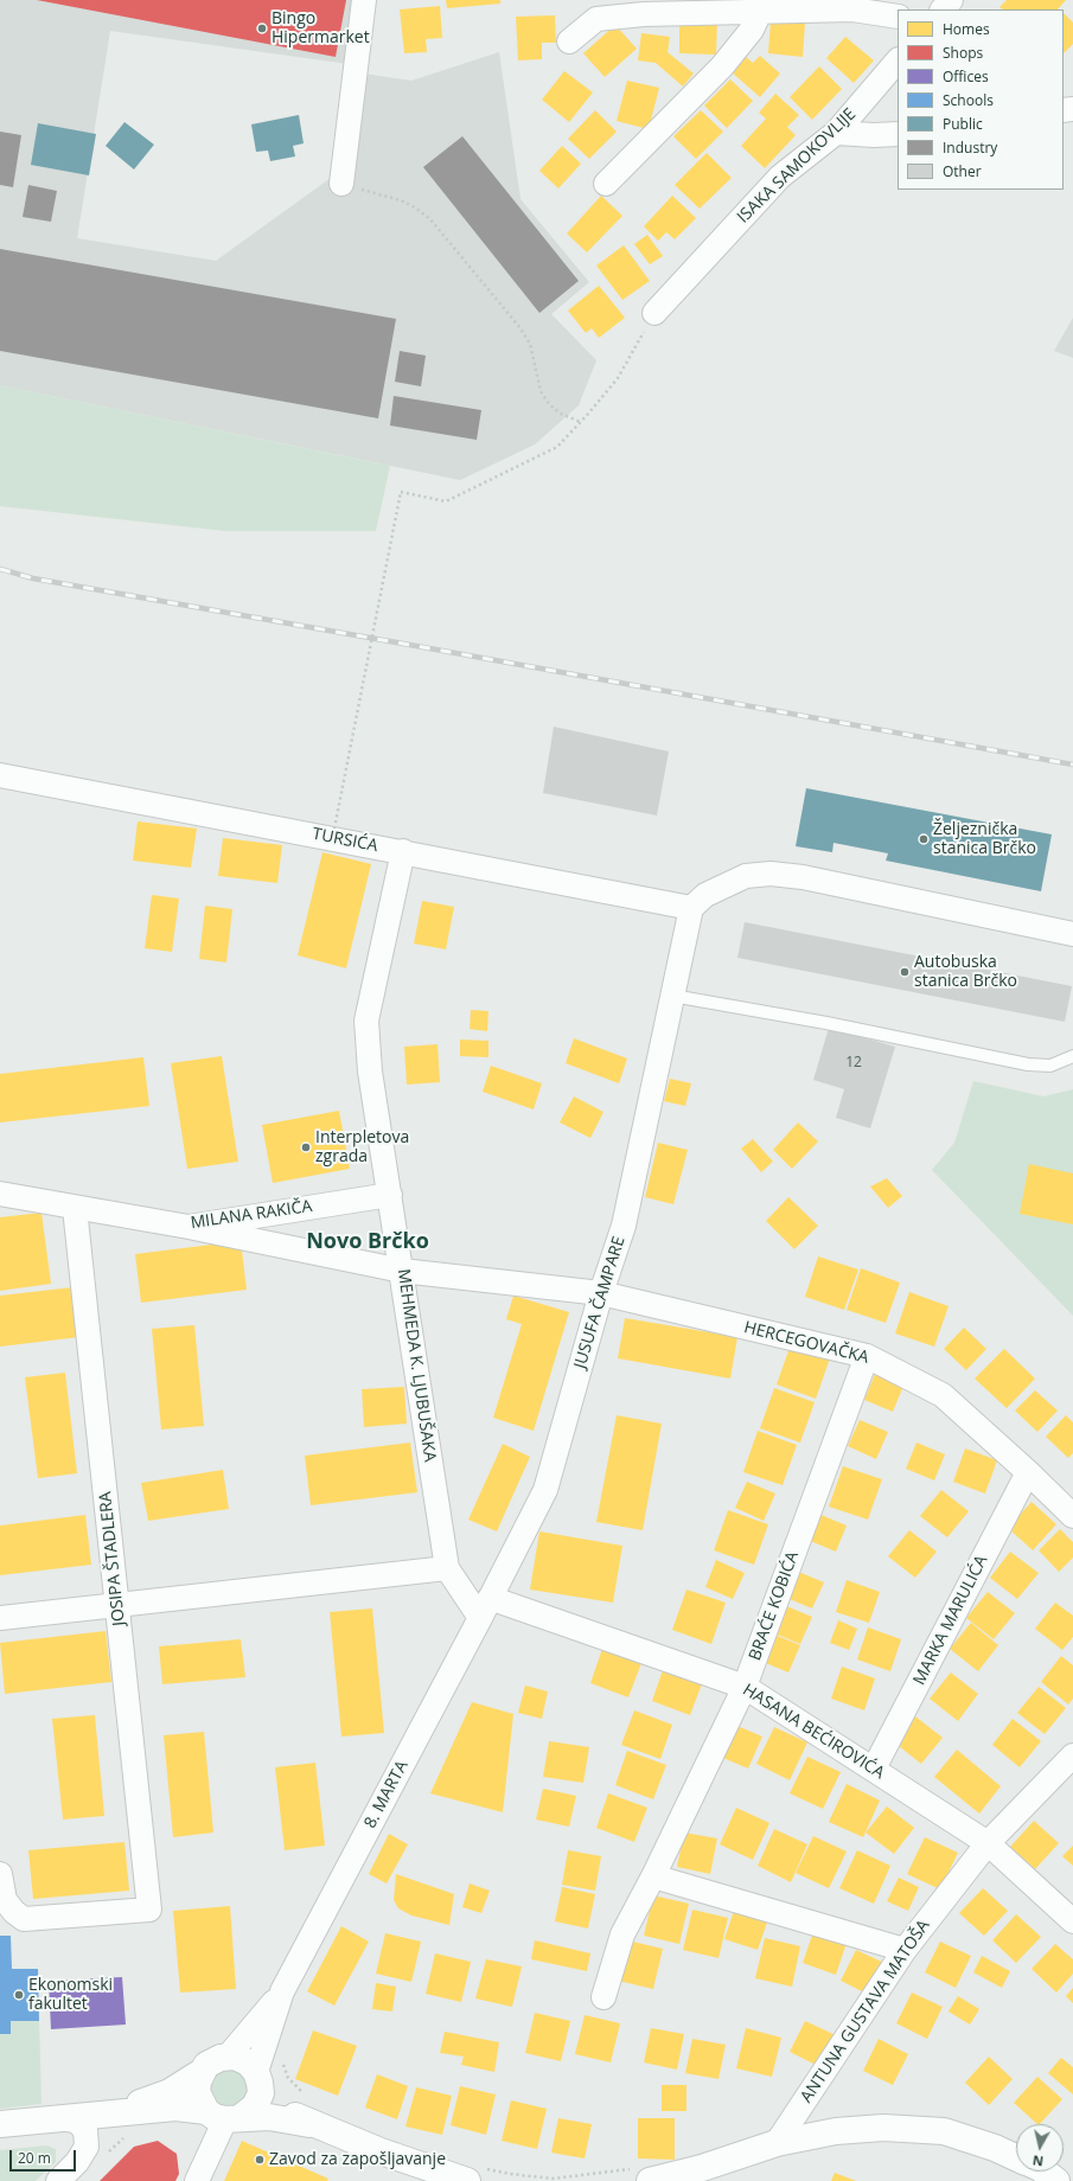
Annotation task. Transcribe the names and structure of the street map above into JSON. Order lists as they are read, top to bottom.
{
  "streets": {
    "street": [
      "ISAKA SAMOKOVLIJE",
      "TURSIĆA",
      "MILANA RAKIČA",
      "JUSUFA ČAMPARE",
      "HERCEGOVAČKA",
      "MEHMEDA K. LJUBUŠAKA",
      "JOSIPA ŠTADLERA",
      "BRAĆE KOBIĆA",
      "MARKA MARULIĆA",
      "HASANA BEĆIROVIĆA",
      "8. MARTA",
      "ANTUNA GUSTAVA MATOŠA"
    ]
  },
  "crossings": [
    ["TURSIĆA", "JUSUFA ČAMPARE"],
    ["TURSIĆA", "MEHMEDA K. LJUBUŠAKA"],
    ["MILANA RAKIČA", "HERCEGOVAČKA"],
    ["MILANA RAKIČA", "MEHMEDA K. LJUBUŠAKA"],
    ["MILANA RAKIČA", "JOSIPA ŠTADLERA"],
    ["JUSUFA ČAMPARE", "HERCEGOVAČKA"],
    ["JUSUFA ČAMPARE", "MEHMEDA K. LJUBUŠAKA"],
    ["JUSUFA ČAMPARE", "HASANA BEĆIROVIĆA"],
    ["JUSUFA ČAMPARE", "8. MARTA"],
    ["HERCEGOVAČKA", "MEHMEDA K. LJUBUŠAKA"],
    ["HERCEGOVAČKA", "BRAĆE KOBIĆA"],
    ["HERCEGOVAČKA", "MARKA MARULIĆA"],
    ["MEHMEDA K. LJUBUŠAKA", "HASANA BEĆIROVIĆA"],
    ["MEHMEDA K. LJUBUŠAKA", "8. MARTA"],
    ["BRAĆE KOBIĆA", "HASANA BEĆIROVIĆA"],
    ["MARKA MARULIĆA", "HASANA BEĆIROVIĆA"],
    ["HASANA BEĆIROVIĆA", "8. MARTA"],
    ["HASANA BEĆIROVIĆA", "ANTUNA GUSTAVA MATOŠA"]
  ],
  "districts": ["Novo Brčko"],
  "places": [
    "Bingo Hipermarket",
    "Željeznička stanica Brčko",
    "Autobuska stanica Brčko",
    "Interpletova zgrada",
    "Ekonomski fakultet",
    "Zavod za zapošljavanje"
  ],
  "house_numbers": ["12"],
  "legend": [
    "Homes",
    "Shops",
    "Offices",
    "Schools",
    "Public",
    "Industry",
    "Other"
  ],
  "scale_bar": "20 m",
  "north": "bottom"
}
